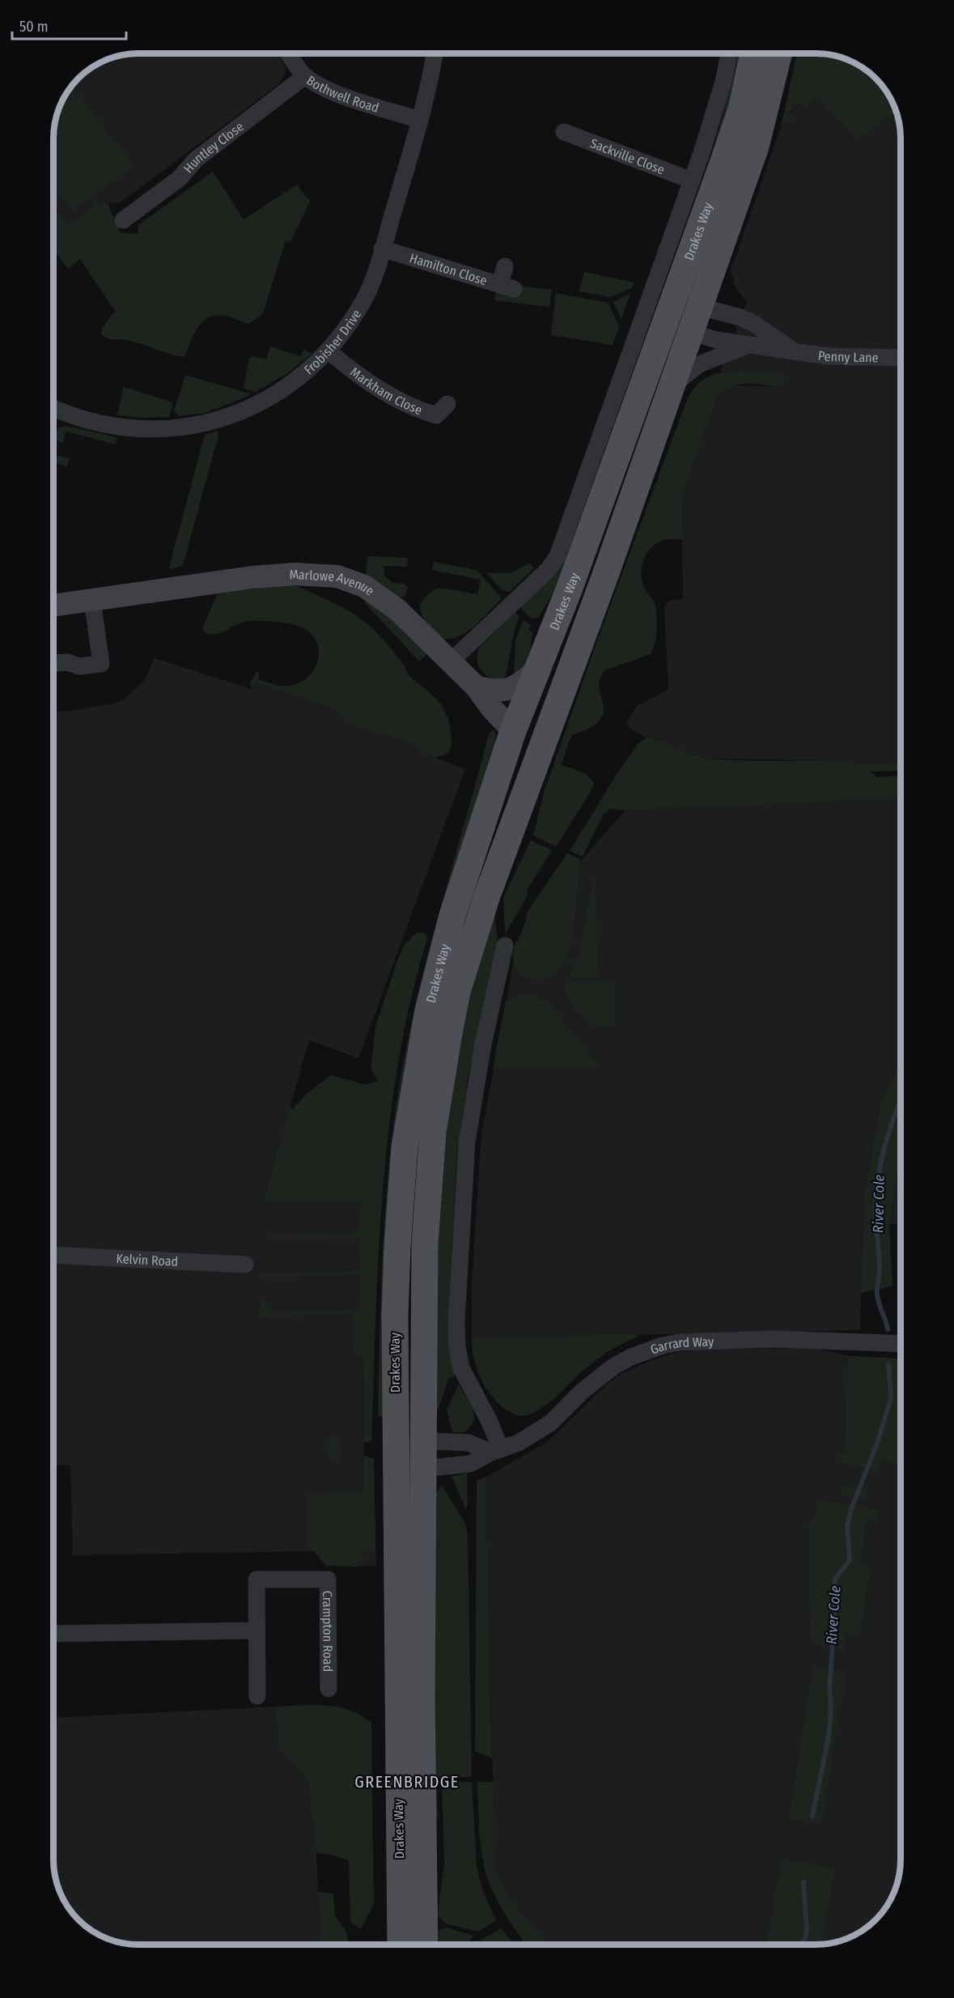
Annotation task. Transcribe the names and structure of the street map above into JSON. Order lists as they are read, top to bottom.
{
  "streets": {
    "main road": ["Drakes Way"],
    "street": [
      "Bothwell Road",
      "Huntley Close",
      "Sackville Close",
      "Hamilton Close",
      "Frobisher Drive",
      "Penny Lane",
      "Markham Close",
      "Marlowe Avenue",
      "Kelvin Road",
      "Garrard Way",
      "Crampton Road"
    ]
  },
  "crossings": [
    ["Bothwell Road", "Huntley Close"],
    ["Bothwell Road", "Frobisher Drive"],
    ["Sackville Close", "Drakes Way"],
    ["Drakes Way", "Penny Lane"],
    ["Drakes Way", "Marlowe Avenue"],
    ["Drakes Way", "Garrard Way"],
    ["Hamilton Close", "Frobisher Drive"],
    ["Frobisher Drive", "Markham Close"]
  ],
  "districts": ["GREENBRIDGE"],
  "water": ["River Cole"],
  "scale_bar": "50 m"
}
